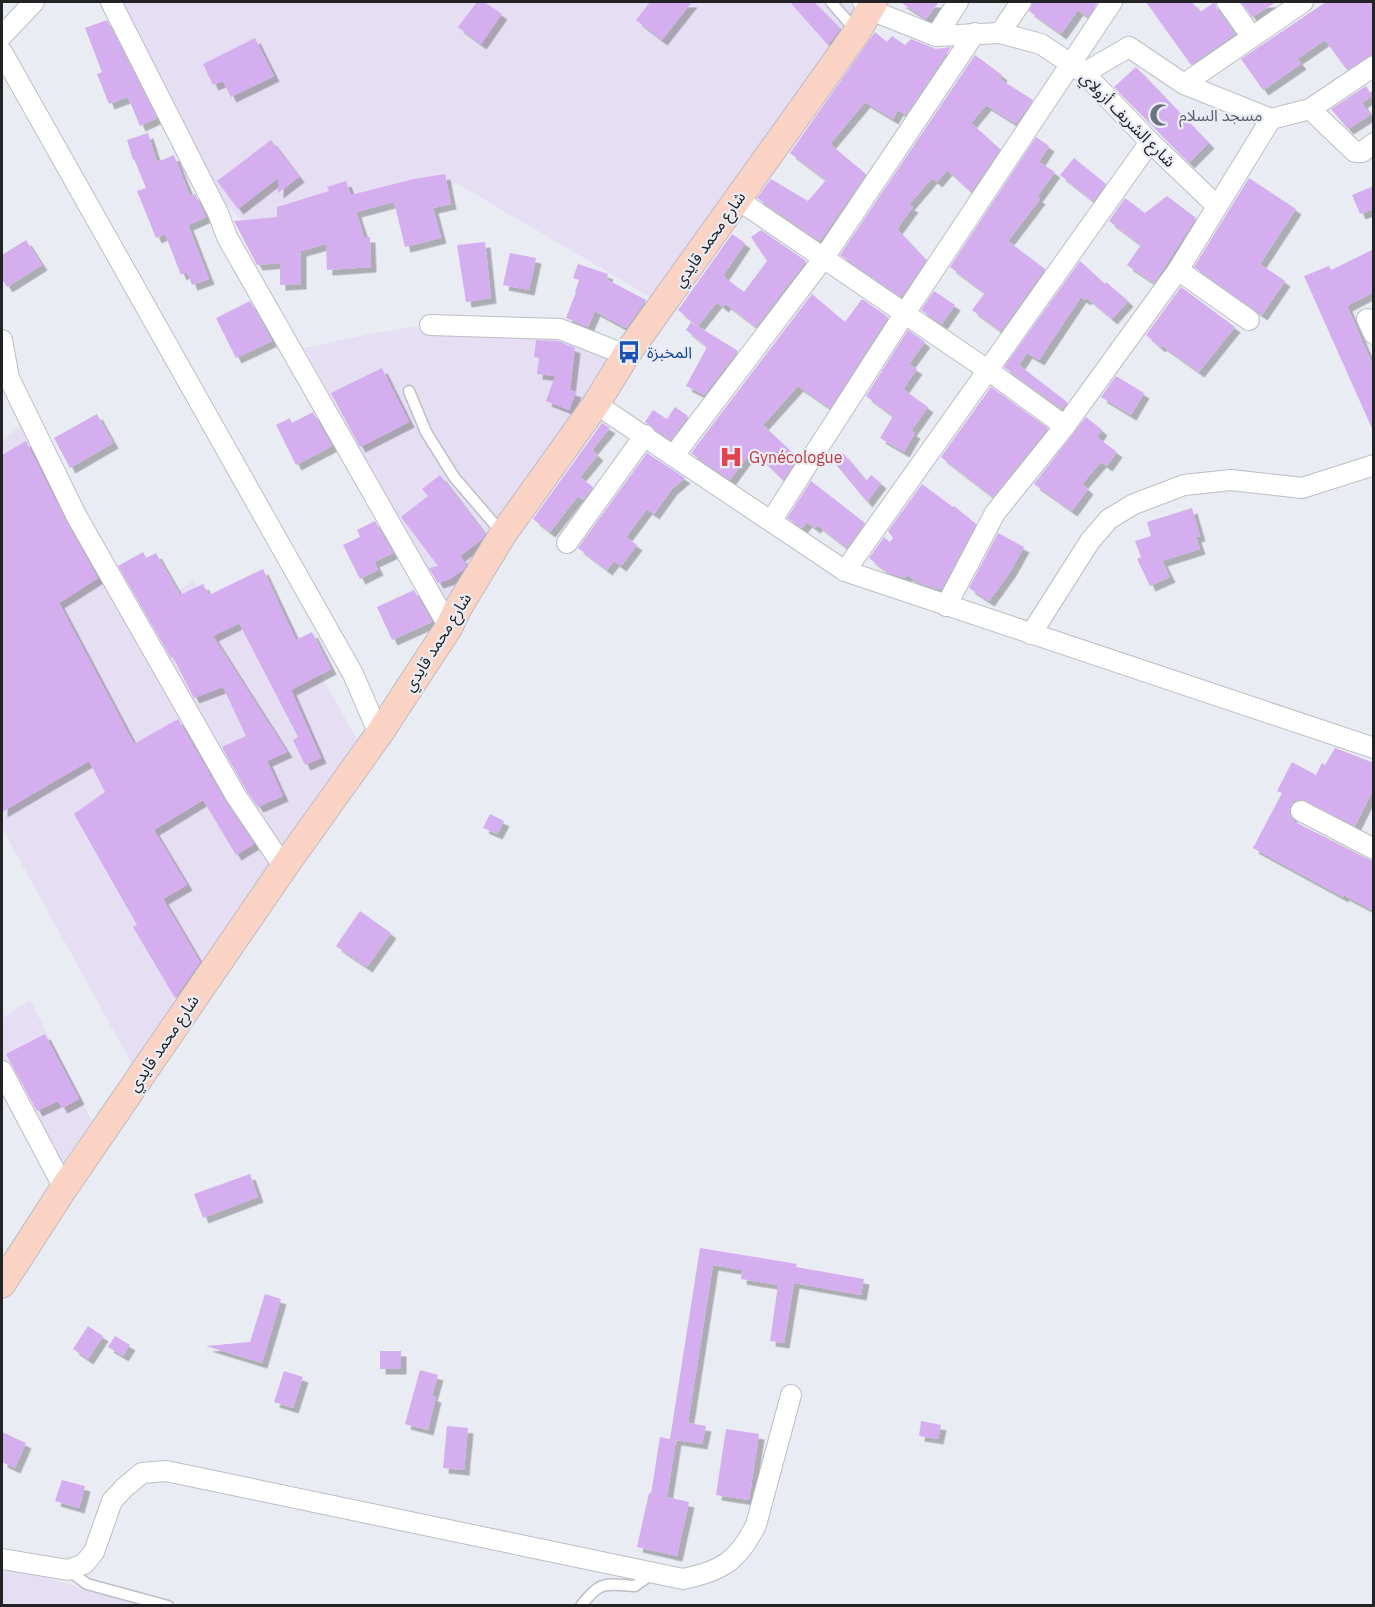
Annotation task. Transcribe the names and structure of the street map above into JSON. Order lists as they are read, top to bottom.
{
  "streets": {
    "main road": ["شارع محمد قايدي"],
    "street": ["شارع الشريف أزولاي"]
  },
  "crossings": [
    ["شارع الشريف أزولاي", "شارع محمد قايدي"]
  ],
  "places": {
    "mosque": ["مسجد السلام"],
    "bus stop": ["المخبزة"],
    "hospital": ["Gynécologue"]
  }
}
